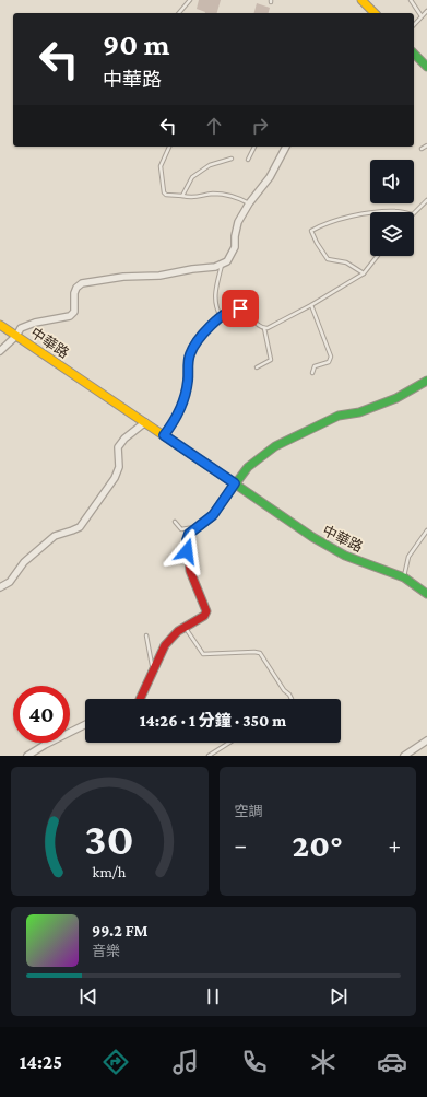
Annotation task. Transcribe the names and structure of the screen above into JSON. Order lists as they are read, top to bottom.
{
  "streets": {
    "street": ["中華路"]
  },
  "page": {
    "turn": ["90 m", "中華路"],
    "limit": "40",
    "trip": "14:26 · 1 分鐘 · 350 m",
    "tile": "空調",
    "heat": ["−", "20°", "+"],
    "song": ["99.2 FM", "音樂"],
    "tabs": "14:25",
    "gauge": ["30", "km/h"]
  }
}
